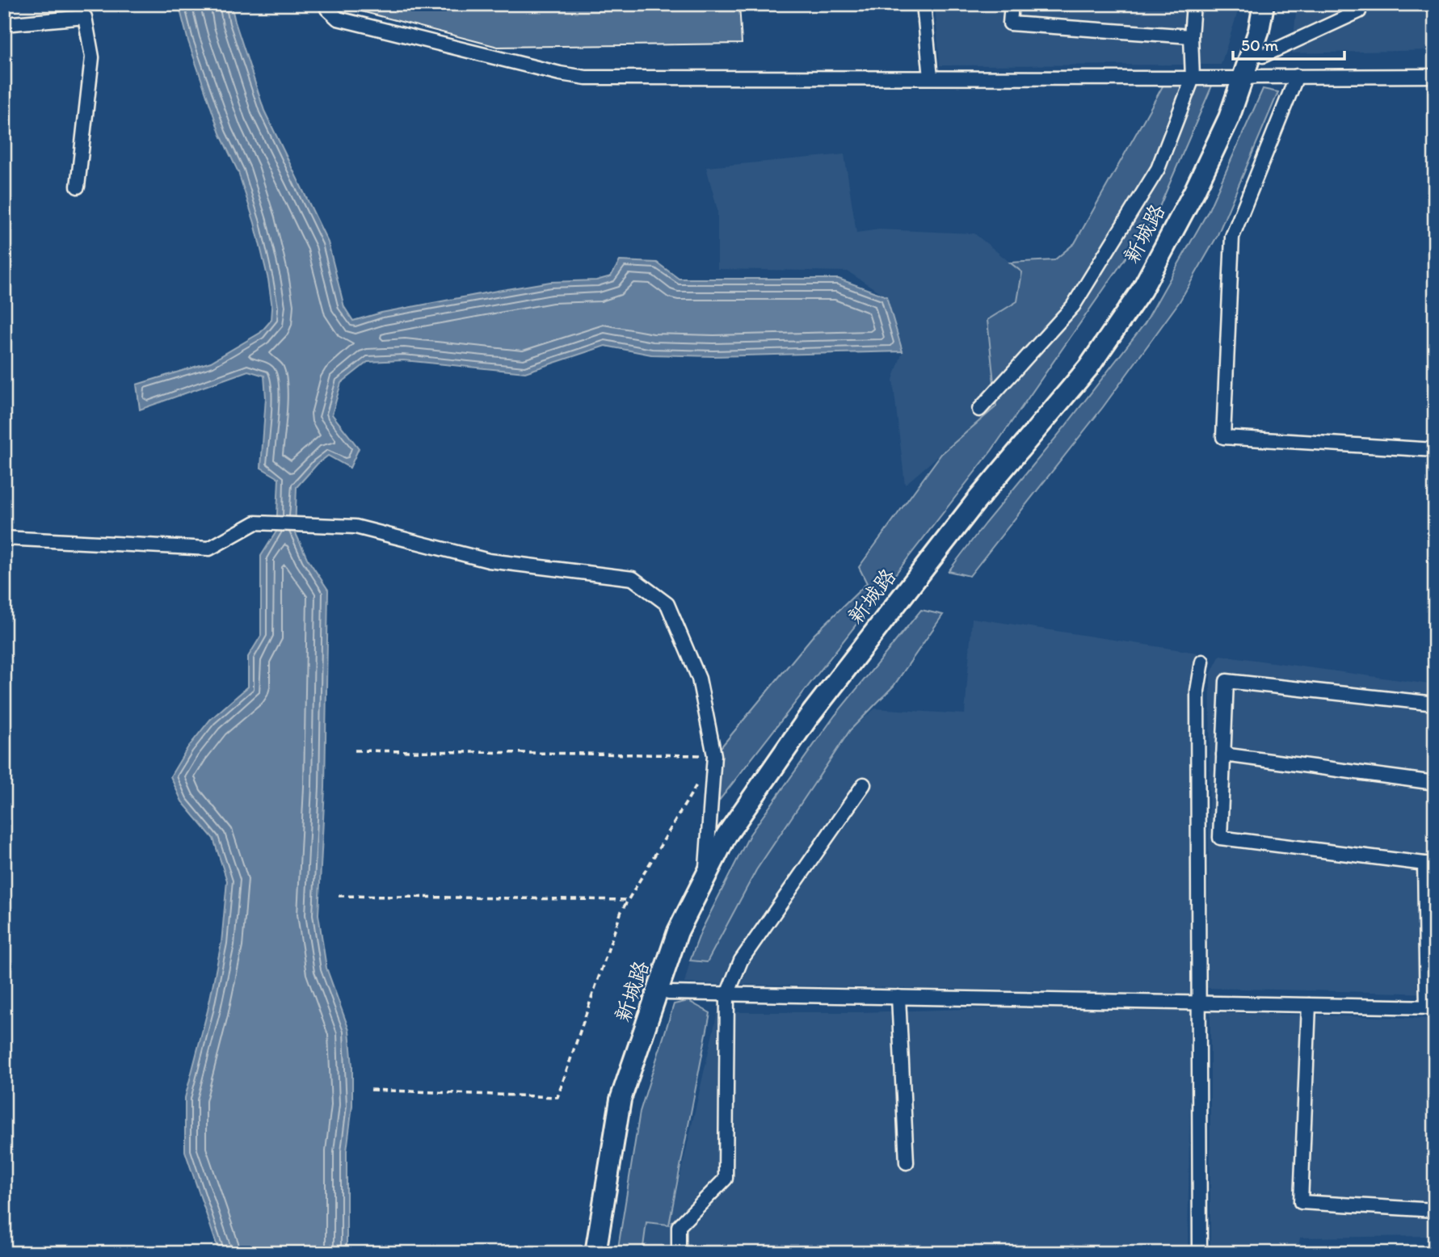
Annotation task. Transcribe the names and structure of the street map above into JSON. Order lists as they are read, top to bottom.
{
  "streets": {
    "main road": ["新城路"]
  },
  "scale_bar": "50 m"
}
